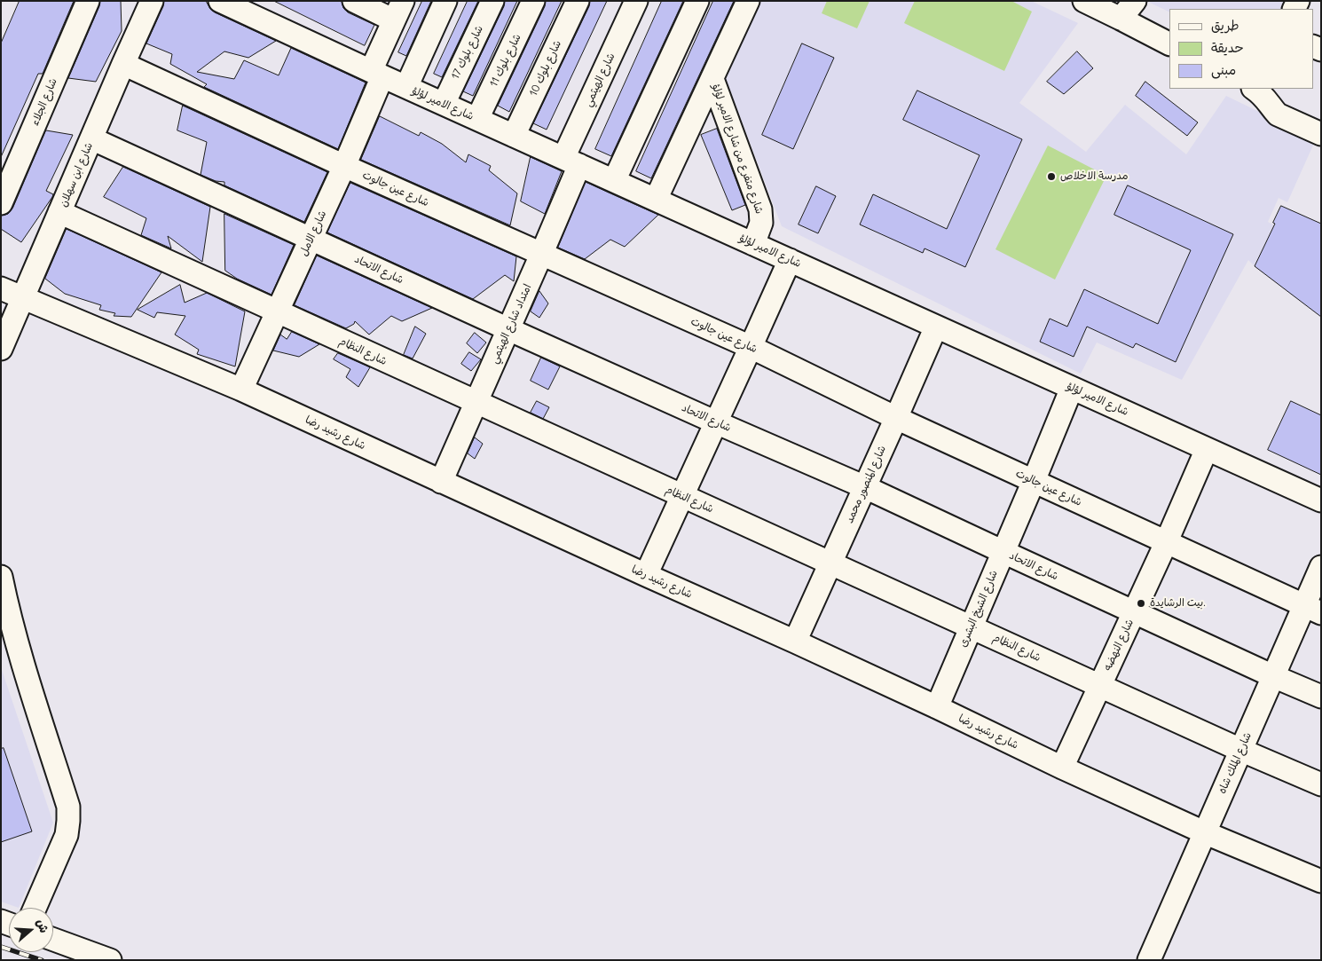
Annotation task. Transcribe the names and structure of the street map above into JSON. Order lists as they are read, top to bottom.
{
  "streets": {
    "street": [
      "شارع بلوك 17",
      "شارع بلوك 11",
      "شارع بلوك 10",
      "شارع الهيثمي",
      "شارع الجلاء",
      "شارع الامير لؤلؤ",
      "شارع متفرع من شارع الامير لؤلؤ",
      "شارع ابن سهلان",
      "شارع عين جالوت",
      "شارع الامل",
      "شارع الاتحاد",
      "امتداد شارع الهيثمي",
      "شارع النظام",
      "شارع رشيد رضا",
      "شارع المنصور محمد",
      "شارع الشيخ البشرى",
      "شارع النهضه",
      "شارع الملك شاه"
    ]
  },
  "crossings": [
    ["شارع بلوك 17", "شارع الامير لؤلؤ"],
    ["شارع بلوك 11", "شارع الامير لؤلؤ"],
    ["شارع بلوك 10", "شارع الامير لؤلؤ"],
    ["شارع الهيثمي", "شارع الامير لؤلؤ"],
    ["شارع الهيثمي", "امتداد شارع الهيثمي"],
    ["شارع الامير لؤلؤ", "شارع متفرع من شارع الامير لؤلؤ"],
    ["شارع الامير لؤلؤ", "شارع الامل"],
    ["شارع الامير لؤلؤ", "امتداد شارع الهيثمي"],
    ["شارع الامير لؤلؤ", "شارع المنصور محمد"],
    ["شارع الامير لؤلؤ", "شارع الشيخ البشرى"],
    ["شارع الامير لؤلؤ", "شارع النهضه"],
    ["شارع ابن سهلان", "شارع عين جالوت"],
    ["شارع ابن سهلان", "شارع الاتحاد"],
    ["شارع ابن سهلان", "شارع النظام"],
    ["شارع ابن سهلان", "شارع رشيد رضا"],
    ["شارع عين جالوت", "شارع الامل"],
    ["شارع عين جالوت", "امتداد شارع الهيثمي"],
    ["شارع عين جالوت", "شارع المنصور محمد"],
    ["شارع عين جالوت", "شارع الشيخ البشرى"],
    ["شارع عين جالوت", "شارع النهضه"],
    ["شارع عين جالوت", "شارع الملك شاه"],
    ["شارع الامل", "شارع الاتحاد"],
    ["شارع الامل", "شارع النظام"],
    ["شارع الامل", "شارع رشيد رضا"],
    ["شارع الاتحاد", "امتداد شارع الهيثمي"],
    ["شارع الاتحاد", "شارع المنصور محمد"],
    ["شارع الاتحاد", "شارع الشيخ البشرى"],
    ["شارع الاتحاد", "شارع النهضه"],
    ["شارع الاتحاد", "شارع الملك شاه"],
    ["امتداد شارع الهيثمي", "شارع النظام"],
    ["امتداد شارع الهيثمي", "شارع رشيد رضا"],
    ["شارع النظام", "شارع المنصور محمد"],
    ["شارع النظام", "شارع الشيخ البشرى"],
    ["شارع النظام", "شارع النهضه"],
    ["شارع النظام", "شارع الملك شاه"],
    ["شارع رشيد رضا", "شارع المنصور محمد"],
    ["شارع رشيد رضا", "شارع الشيخ البشرى"],
    ["شارع رشيد رضا", "شارع النهضه"],
    ["شارع رشيد رضا", "شارع الملك شاه"]
  ],
  "places": ["مدرسة الاخلاص", "بيت الرشايدة."],
  "legend": ["طريق", "حديقة", "مبنى"],
  "north": "right"
}
